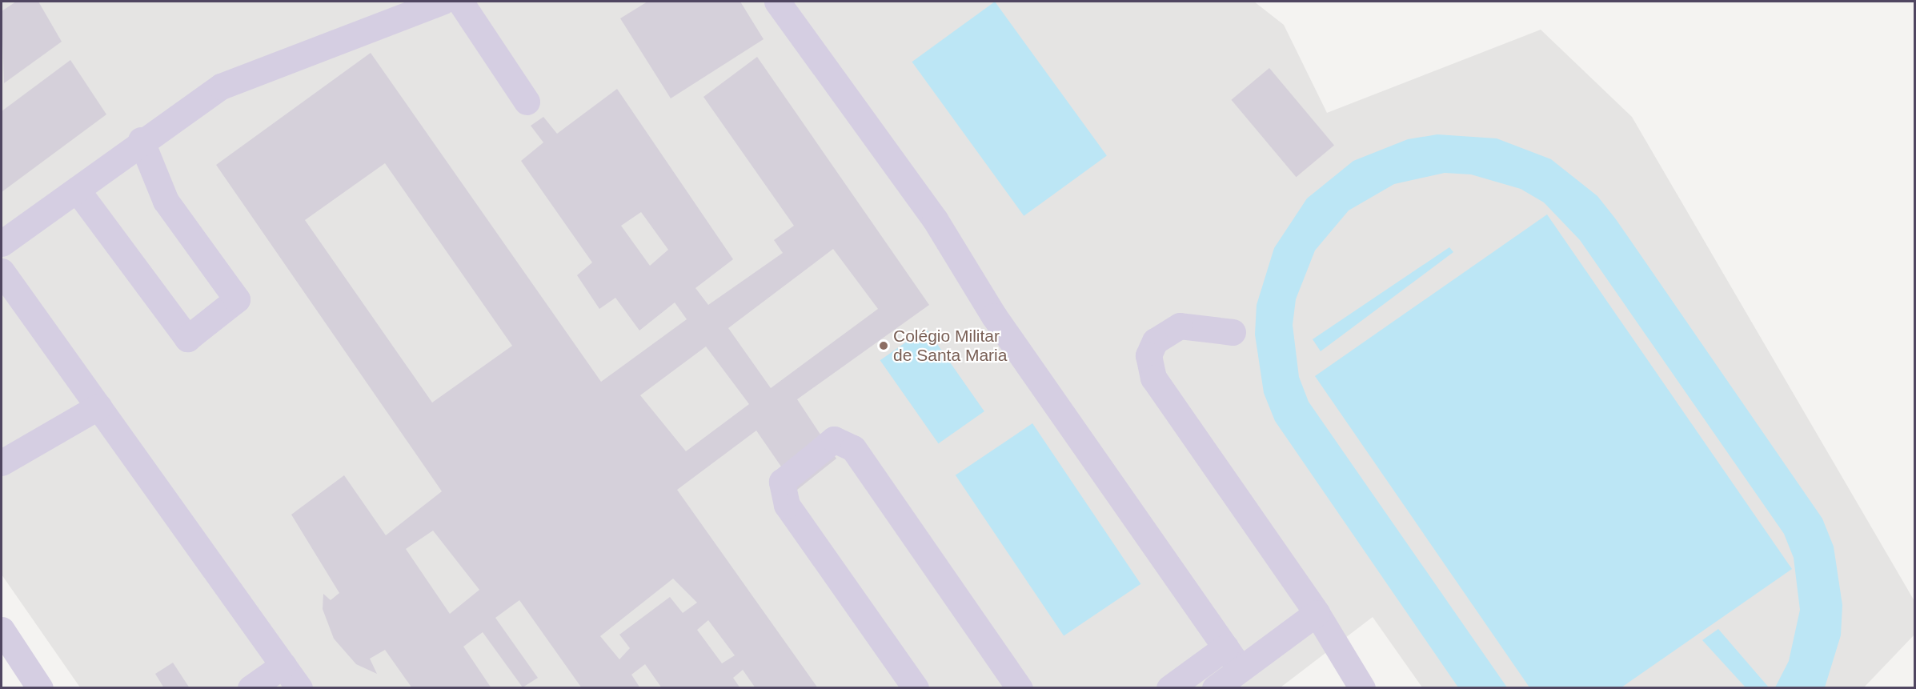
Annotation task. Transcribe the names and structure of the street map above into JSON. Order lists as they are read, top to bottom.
{
  "places": ["Colégio Militar de Santa Maria"]
}
